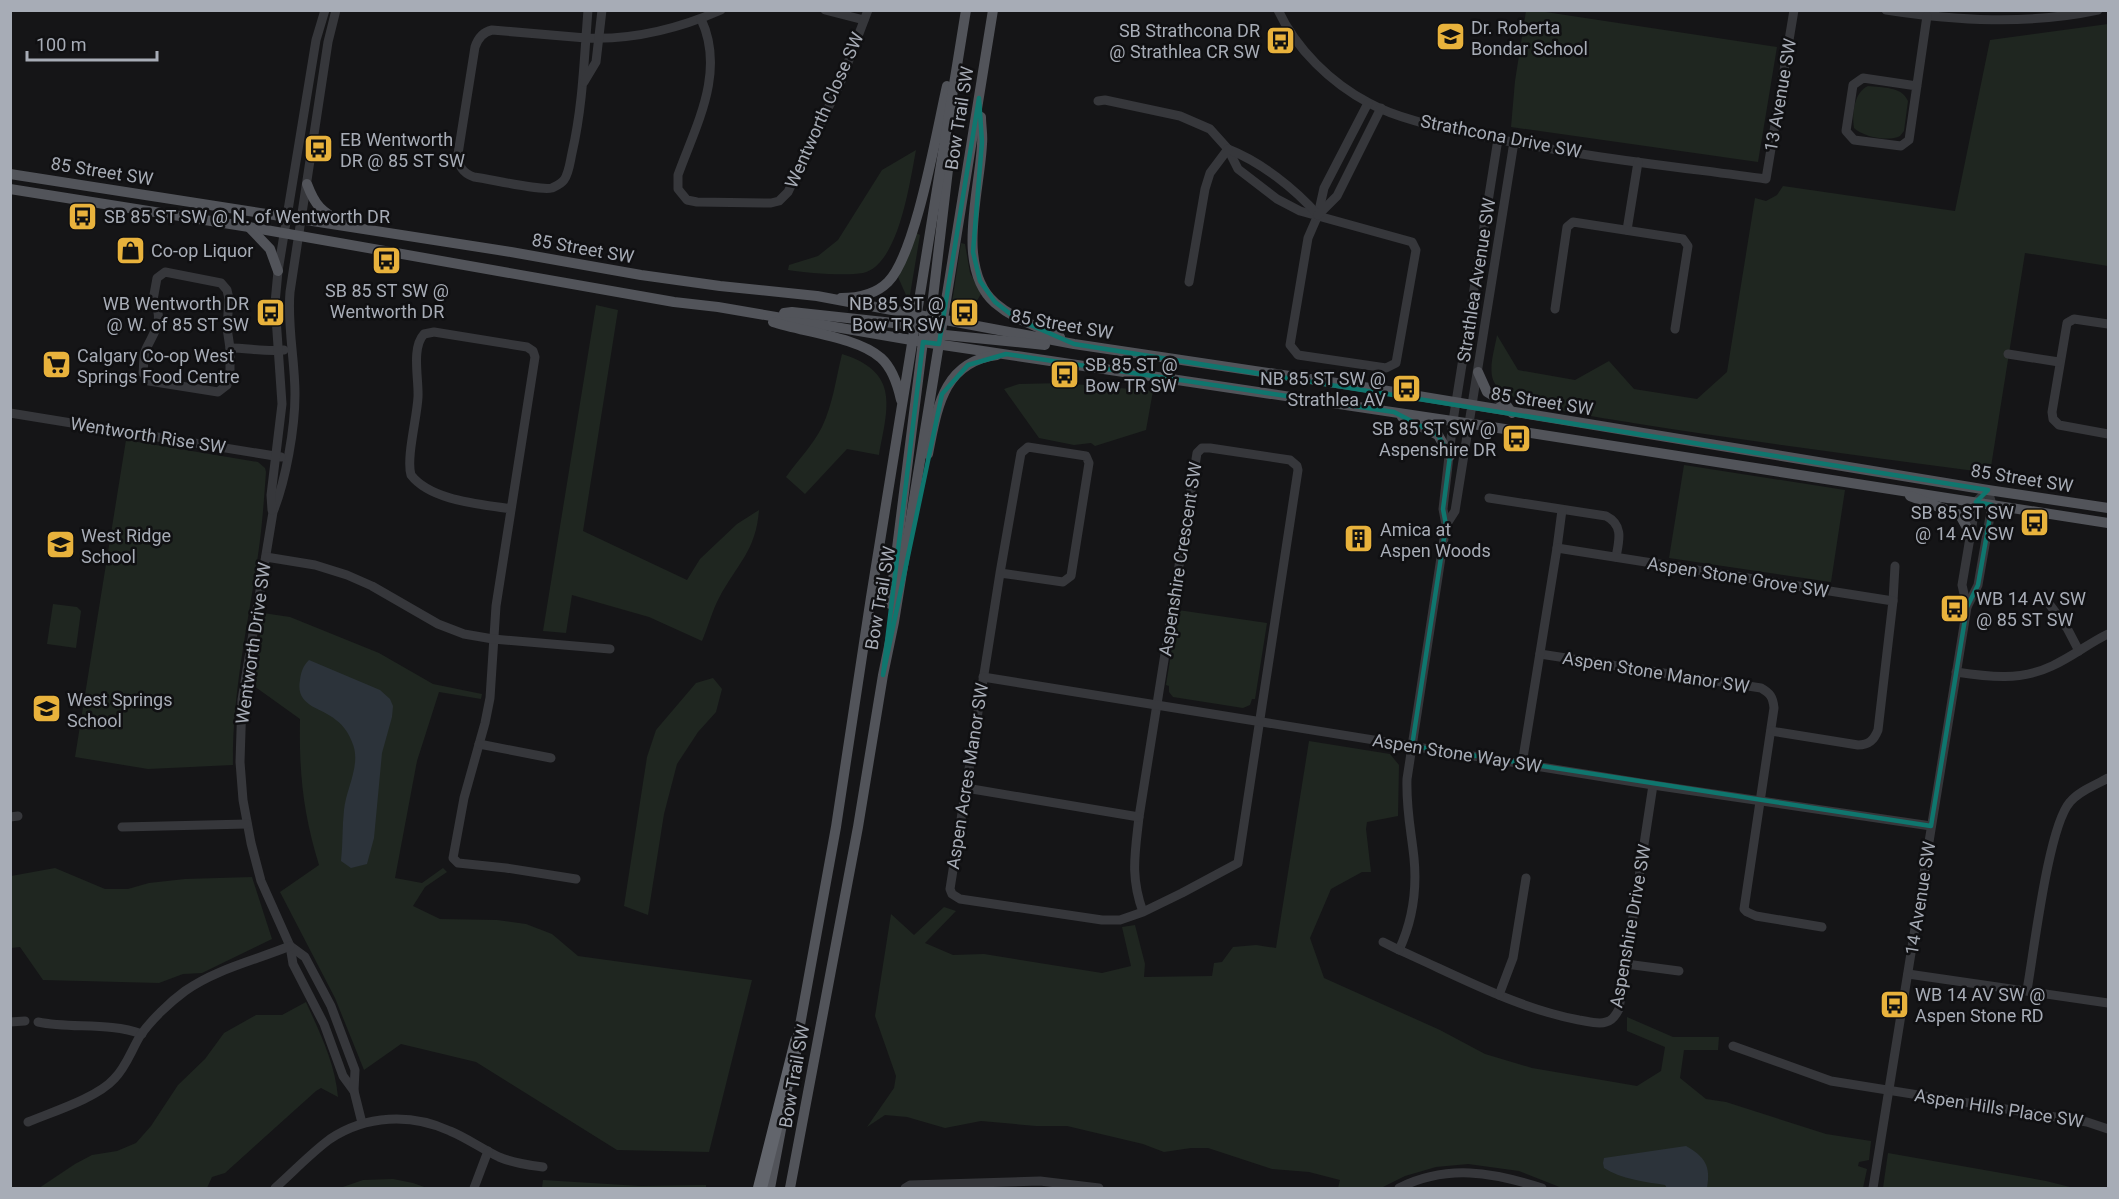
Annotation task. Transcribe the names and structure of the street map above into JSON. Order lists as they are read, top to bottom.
{
  "streets": {
    "main road": ["Bow Trail SW", "85 Street SW"],
    "street": [
      "13 Avenue SW",
      "Wentworth Close SW",
      "Strathcona Drive SW",
      "Strathlea Avenue SW",
      "Wentworth Rise SW",
      "Aspenshire Crescent SW",
      "Aspen Stone Grove SW",
      "Wentworth Drive SW",
      "Aspen Stone Manor SW",
      "Aspen Stone Way SW",
      "Aspen Acres Manor SW",
      "14 Avenue SW",
      "Aspenshire Drive SW",
      "Aspen Hills Place SW"
    ]
  },
  "crossings": [
    ["13 Avenue SW", "Strathcona Drive SW"],
    ["Bow Trail SW", "85 Street SW"],
    ["Strathcona Drive SW", "Strathlea Avenue SW"],
    ["85 Street SW", "Strathlea Avenue SW"],
    ["85 Street SW", "Wentworth Drive SW"],
    ["85 Street SW", "14 Avenue SW"],
    ["Wentworth Rise SW", "Wentworth Drive SW"],
    ["Aspenshire Crescent SW", "Aspen Stone Way SW"],
    ["Aspenshire Crescent SW", "Aspen Acres Manor SW"],
    ["Aspen Stone Manor SW", "Aspen Stone Way SW"],
    ["Aspen Stone Way SW", "Aspen Acres Manor SW"],
    ["Aspen Stone Way SW", "14 Avenue SW"],
    ["Aspen Stone Way SW", "Aspenshire Drive SW"],
    ["14 Avenue SW", "Aspen Hills Place SW"]
  ],
  "places": {
    "school or university": ["Dr. Roberta Bondar School", "West Ridge School", "West Springs School"],
    "bus stop": [
      "SB Strathcona DR @ Strathlea CR SW",
      "EB Wentworth DR @ 85 ST SW",
      "SB 85 ST SW @ N. of Wentworth DR",
      "SB 85 ST SW @ Wentworth DR",
      "WB Wentworth DR @ W. of 85 ST SW",
      "NB 85 ST @ Bow TR SW",
      "SB 85 ST @ Bow TR SW",
      "NB 85 ST SW @ Strathlea AV",
      "SB 85 ST SW @ Aspenshire DR",
      "SB 85 ST SW @ 14 AV SW",
      "WB 14 AV SW @ 85 ST SW",
      "WB 14 AV SW @ Aspen Stone RD"
    ],
    "shop": ["Co-op Liquor"],
    "supermarket": ["Calgary Co-op West Springs Food Centre"],
    "building": ["Amica at Aspen Woods"]
  },
  "scale_bar": "100 m"
}
